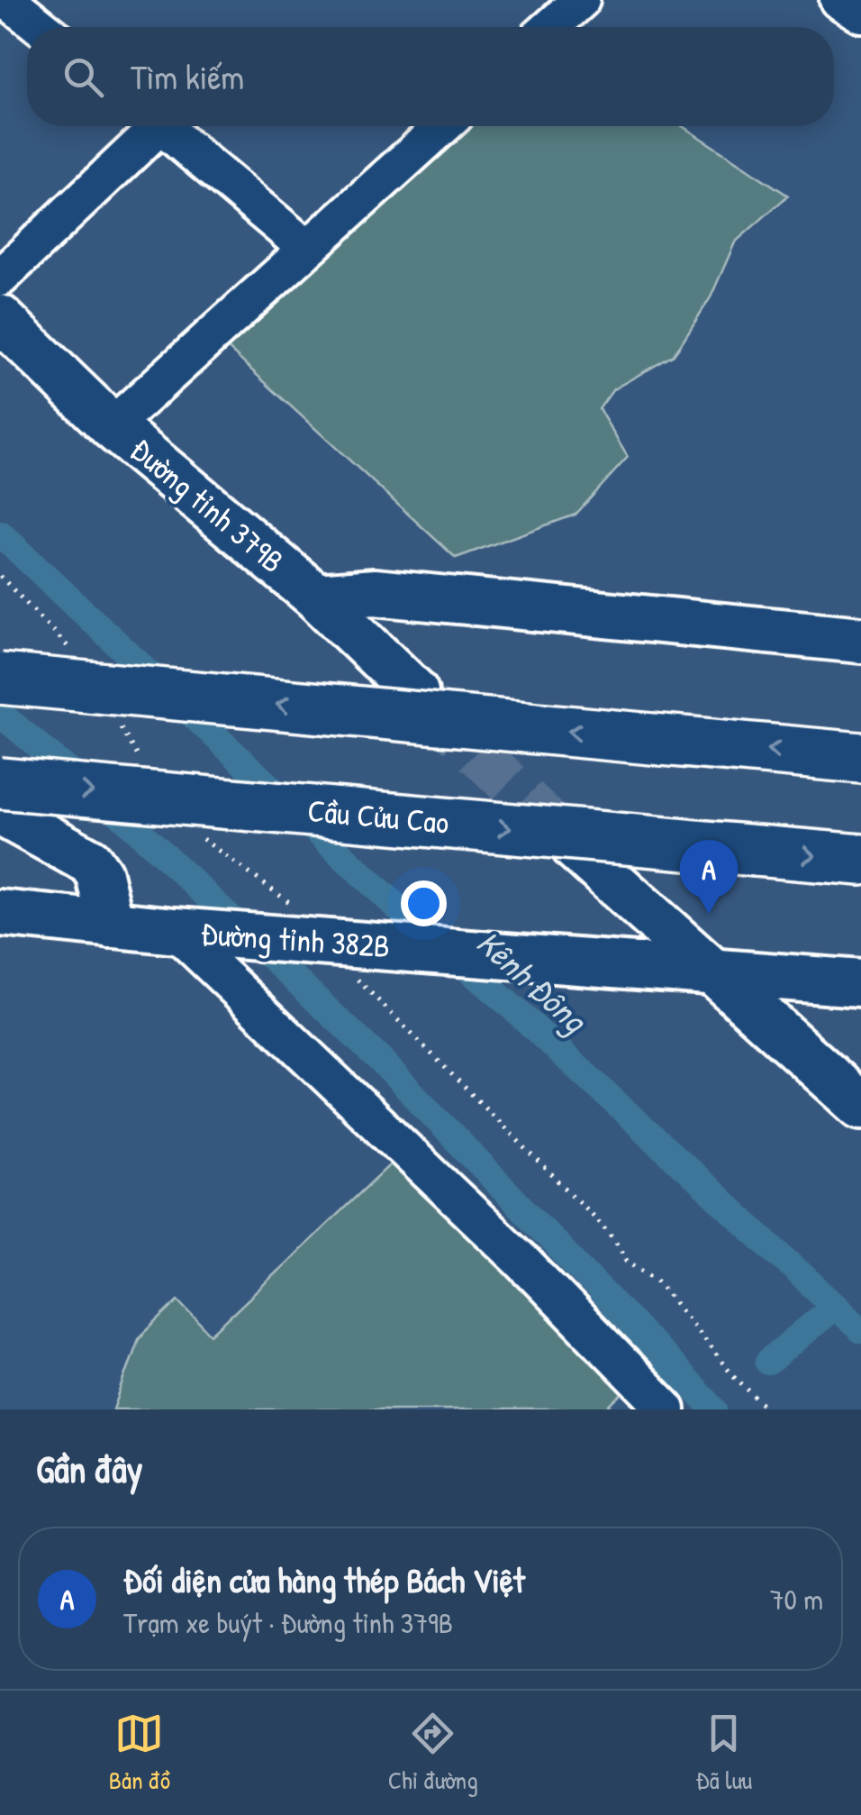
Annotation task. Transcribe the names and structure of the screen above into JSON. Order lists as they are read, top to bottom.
{
  "streets": {
    "highway": ["Cầu Cửu Cao"],
    "main road": ["Đường tỉnh 379B", "Đường tỉnh 382B"]
  },
  "water": ["Kênh Đông"],
  "page": {
    "search": "Tìm kiếm",
    "pins": "A",
    "heading": "Gần đây",
    "list": [
      {
        "mark": "A",
        "name": "Đối diện cửa hàng thép Bách Việt",
        "note": "Trạm xe buýt · Đường tỉnh 379B",
        "value": "70 m"
      }
    ],
    "nav": ["Bản đồ", "Chỉ đường", "Đã lưu"]
  }
}
